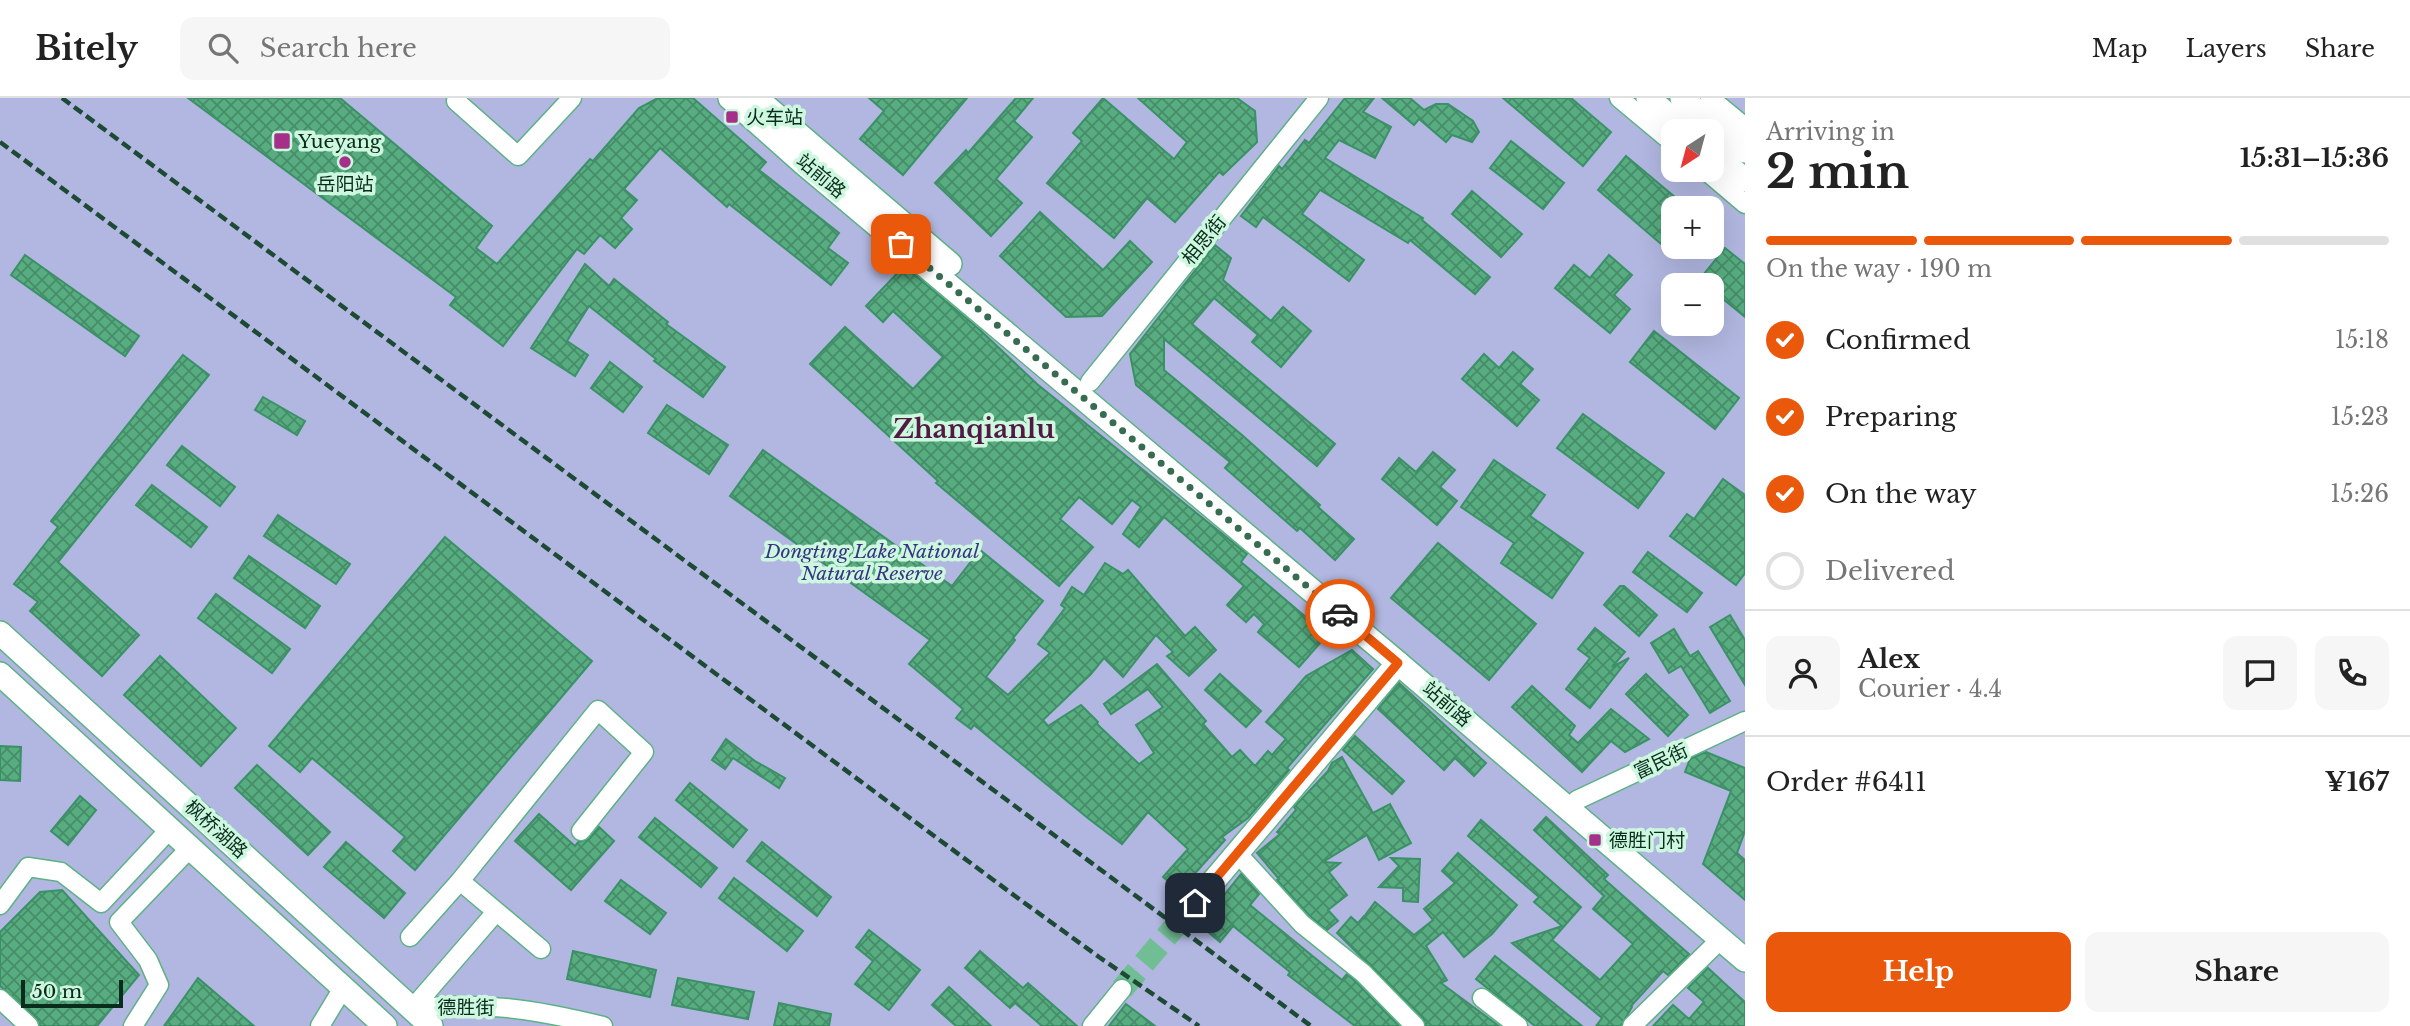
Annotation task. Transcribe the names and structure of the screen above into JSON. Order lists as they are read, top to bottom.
{
  "streets": {
    "main road": ["站前路", "枫桥湖路"],
    "street": ["相思街", "富民街", "德胜街"]
  },
  "crossings": [
    ["站前路", "相思街"],
    ["站前路", "富民街"],
    ["枫桥湖路", "德胜街"]
  ],
  "districts": ["Zhanqianlu"],
  "parks": ["Dongting Lake National Natural Reserve"],
  "places": {
    "transit": ["火车站", "Yueyang", "德胜门村"],
    "other": ["岳阳站"]
  },
  "scale_bar": "50 m",
  "north": "bottom left",
  "page": {
    "header": "Bitely",
    "search": "Search here",
    "nav": ["Map", "Layers", "Share"],
    "heading": ["2 min", "Arriving in", "15:31–15:36"],
    "panel": [
      "Alex",
      "Courier · 4.4",
      "Order #6411",
      "¥167"
    ],
    "map_buttons": ["+", "−"],
    "bar": "On the way · 190 m",
    "list": [
      ["Confirmed", "15:18"],
      ["Preparing", "15:23"],
      ["On the way", "15:26"],
      "Delivered"
    ],
    "buttons": ["Help", "Share"],
    "scale": "50 m"
  }
}
